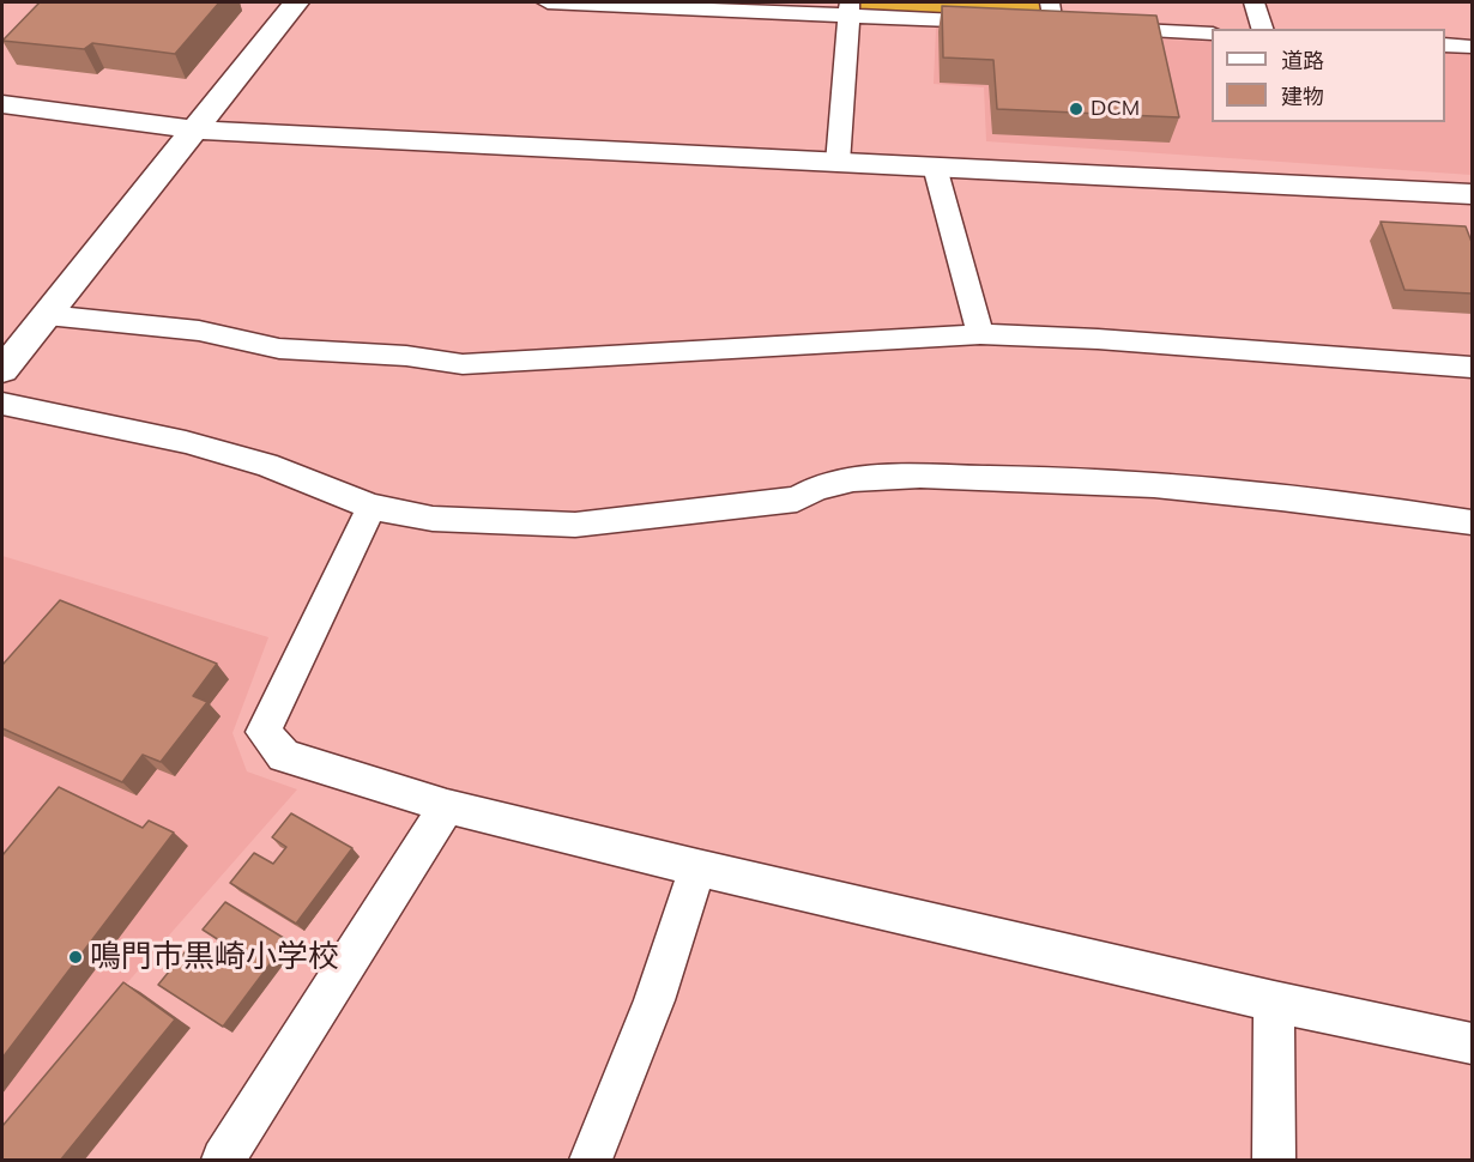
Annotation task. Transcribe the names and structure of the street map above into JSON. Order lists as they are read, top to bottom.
{
  "places": ["DCM", "鳴門市黒崎小学校"],
  "legend": ["道路", "建物"]
}
